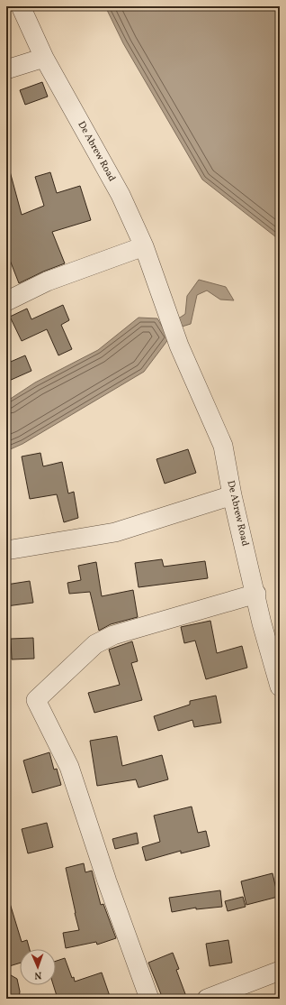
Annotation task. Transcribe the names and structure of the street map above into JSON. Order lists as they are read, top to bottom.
{
  "streets": {
    "street": ["De Abrew Road"]
  },
  "north": "bottom"
}
